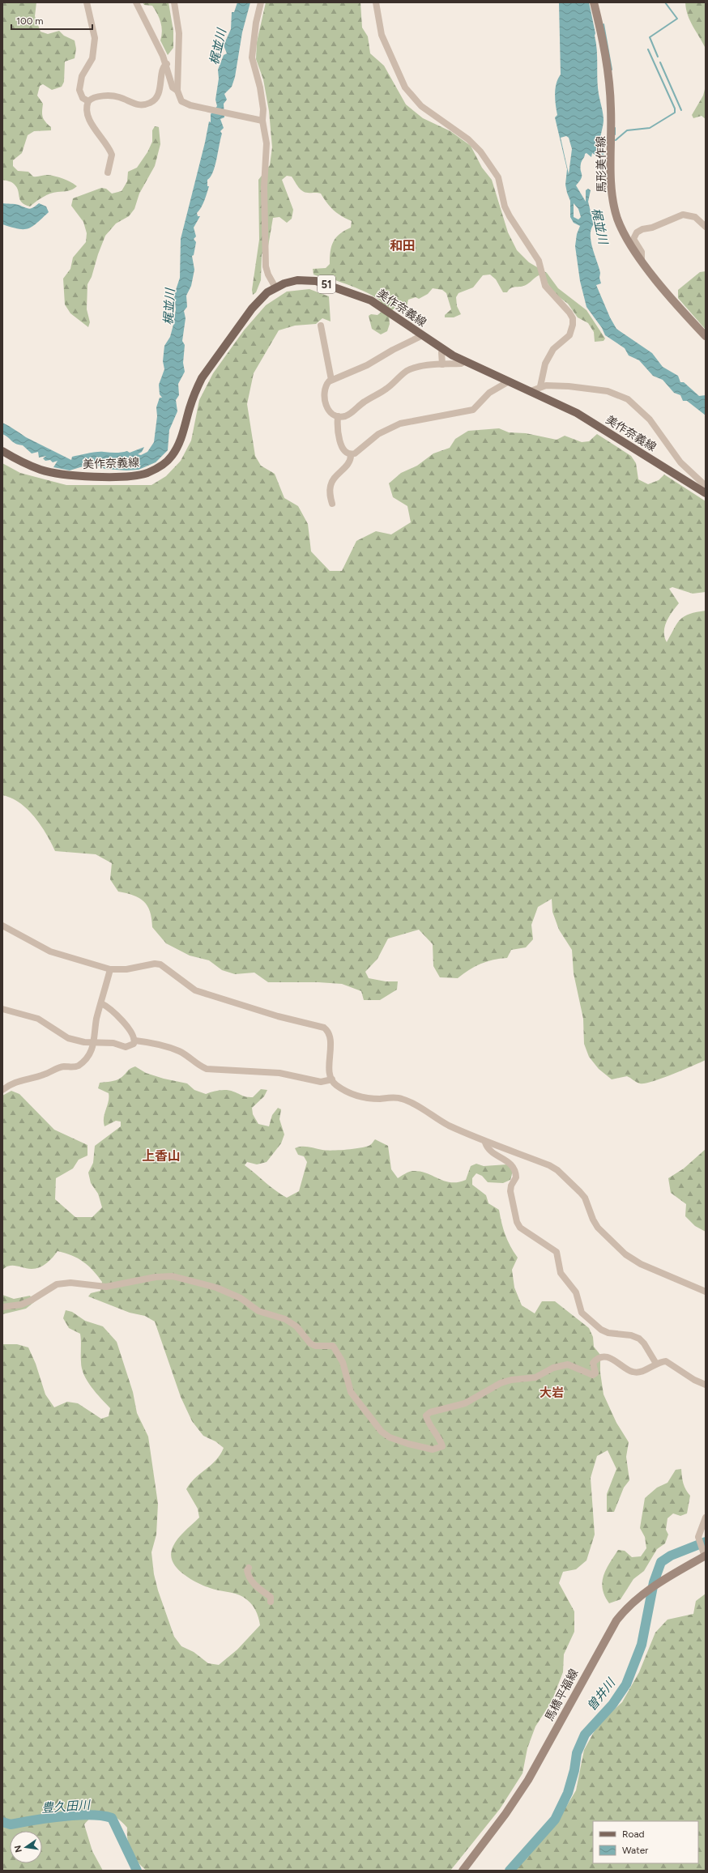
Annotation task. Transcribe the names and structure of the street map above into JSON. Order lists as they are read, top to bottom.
{
  "streets": {
    "main road": [
      "馬形美作線",
      "51",
      "美作奈義線",
      "馬橋平福線"
    ]
  },
  "districts": ["和田", "上香山", "大岩"],
  "water": ["梶並川", "曽井川", "豊久田川"],
  "legend": ["Road", "Water"],
  "scale_bar": "100 m",
  "north": "left"
}
